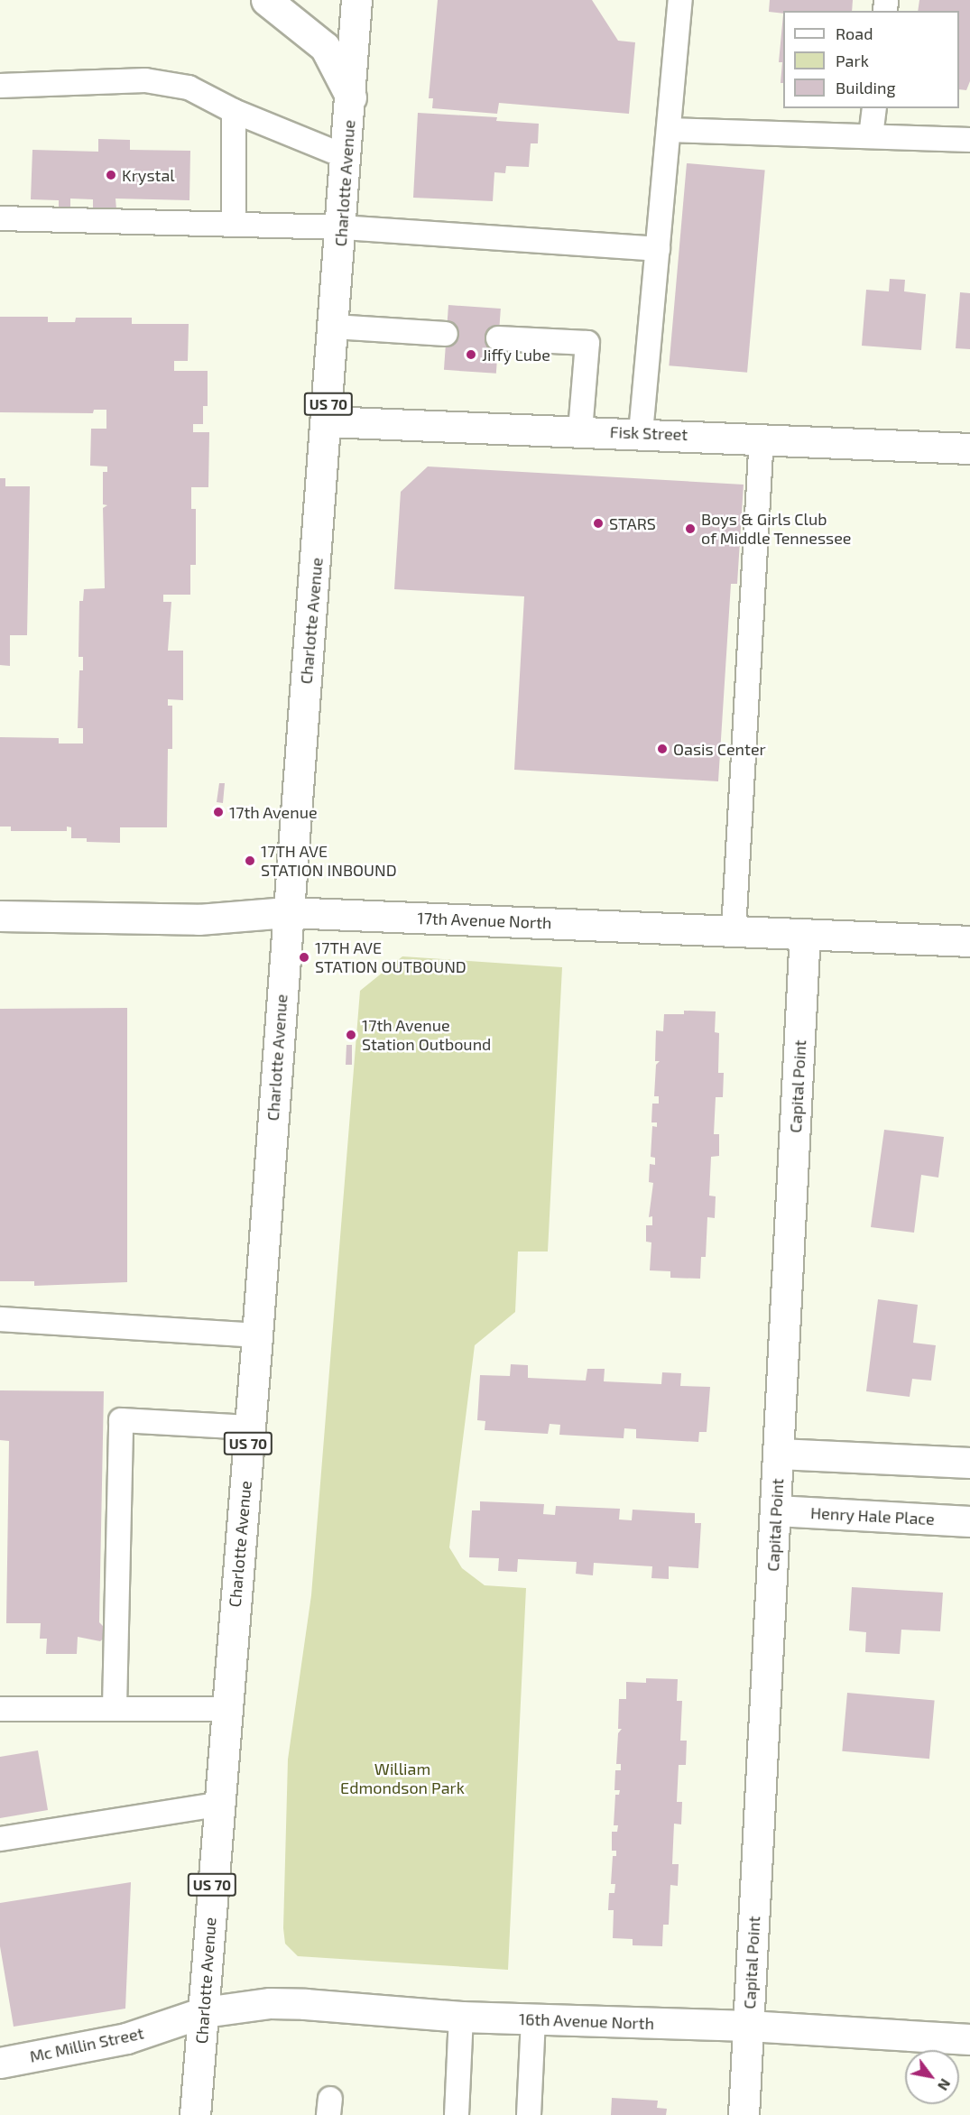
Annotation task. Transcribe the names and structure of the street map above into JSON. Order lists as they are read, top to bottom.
{
  "streets": {
    "street": [
      "Charlotte Avenue",
      "US 70",
      "Fisk Street",
      "17th Avenue North",
      "Capital Point",
      "Henry Hale Place",
      "16th Avenue North",
      "Mc Millin Street"
    ]
  },
  "crossings": [
    ["Charlotte Avenue", "Fisk Street"],
    ["Charlotte Avenue", "17th Avenue North"],
    ["Charlotte Avenue", "16th Avenue North"],
    ["Charlotte Avenue", "Mc Millin Street"],
    ["17th Avenue North", "Capital Point"],
    ["Capital Point", "Henry Hale Place"],
    ["Capital Point", "16th Avenue North"],
    ["16th Avenue North", "Mc Millin Street"]
  ],
  "parks": ["William Edmondson Park"],
  "places": [
    "Krystal",
    "Jiffy Lube",
    "STARS",
    "Boys & Girls Club of Middle Tennessee",
    "Oasis Center",
    "17th Avenue",
    "17TH AVE STATION INBOUND",
    "17TH AVE STATION OUTBOUND",
    "17th Avenue Station Outbound"
  ],
  "legend": ["Road", "Park", "Building"],
  "north": "bottom right"
}
